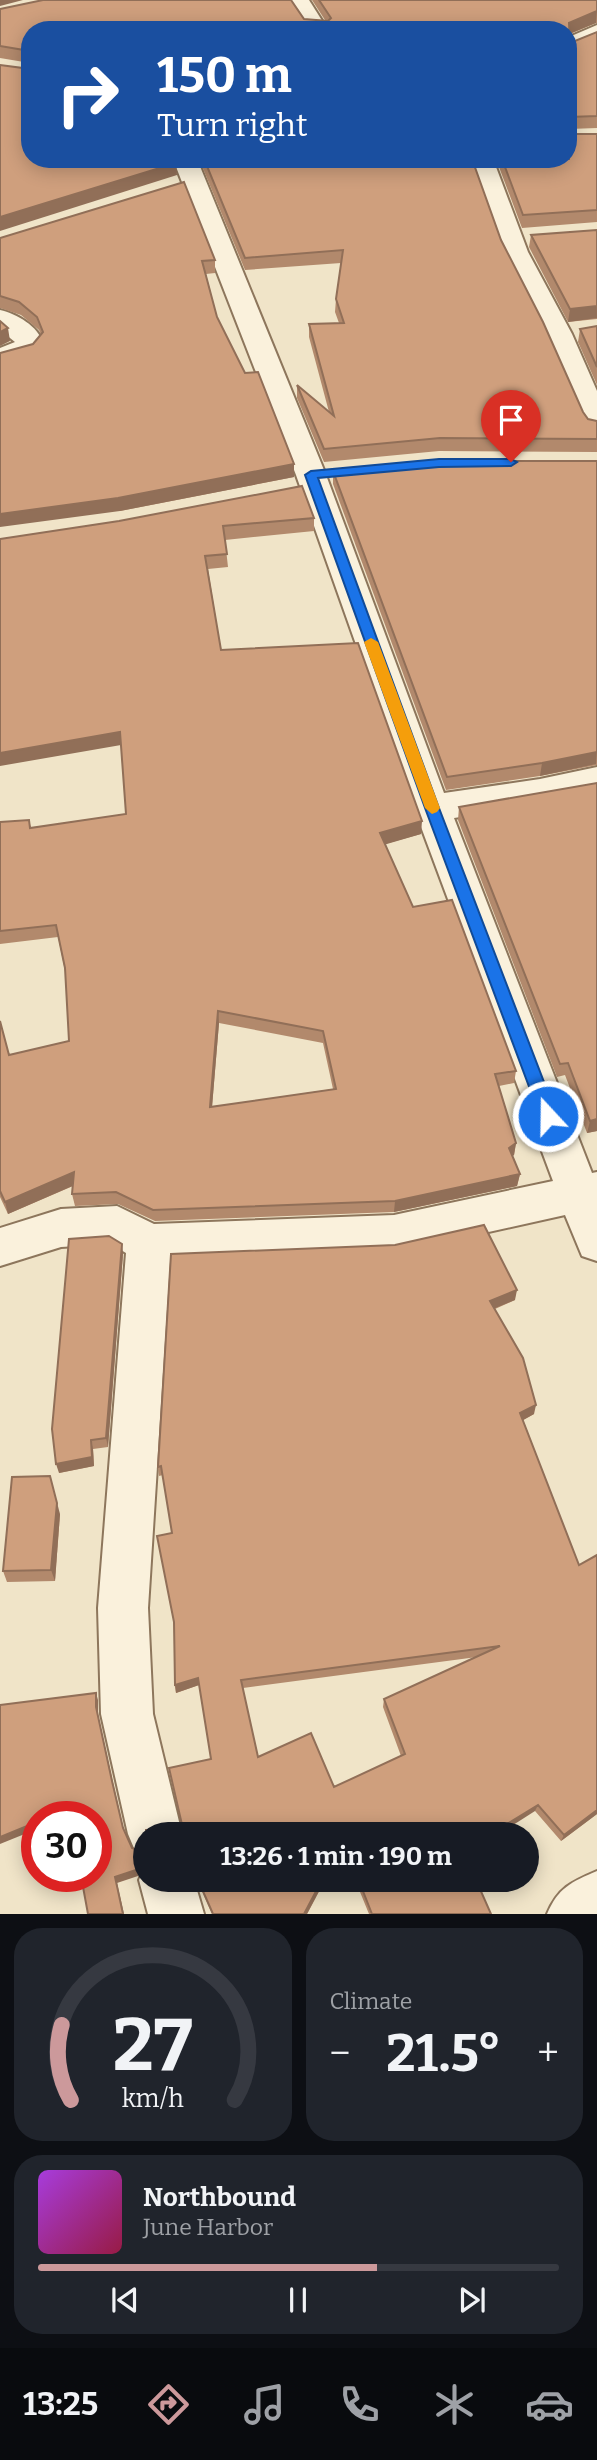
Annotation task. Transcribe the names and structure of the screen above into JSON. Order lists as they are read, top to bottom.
{
  "page": {
    "turn": ["150 m", "Turn right"],
    "limit": "30",
    "trip": "13:26 · 1 min · 190 m",
    "tile": "Climate",
    "heat": ["−", "21.5°", "+"],
    "song": ["Northbound", "June Harbor"],
    "tabs": "13:25",
    "gauge": ["27", "km/h"]
  }
}
